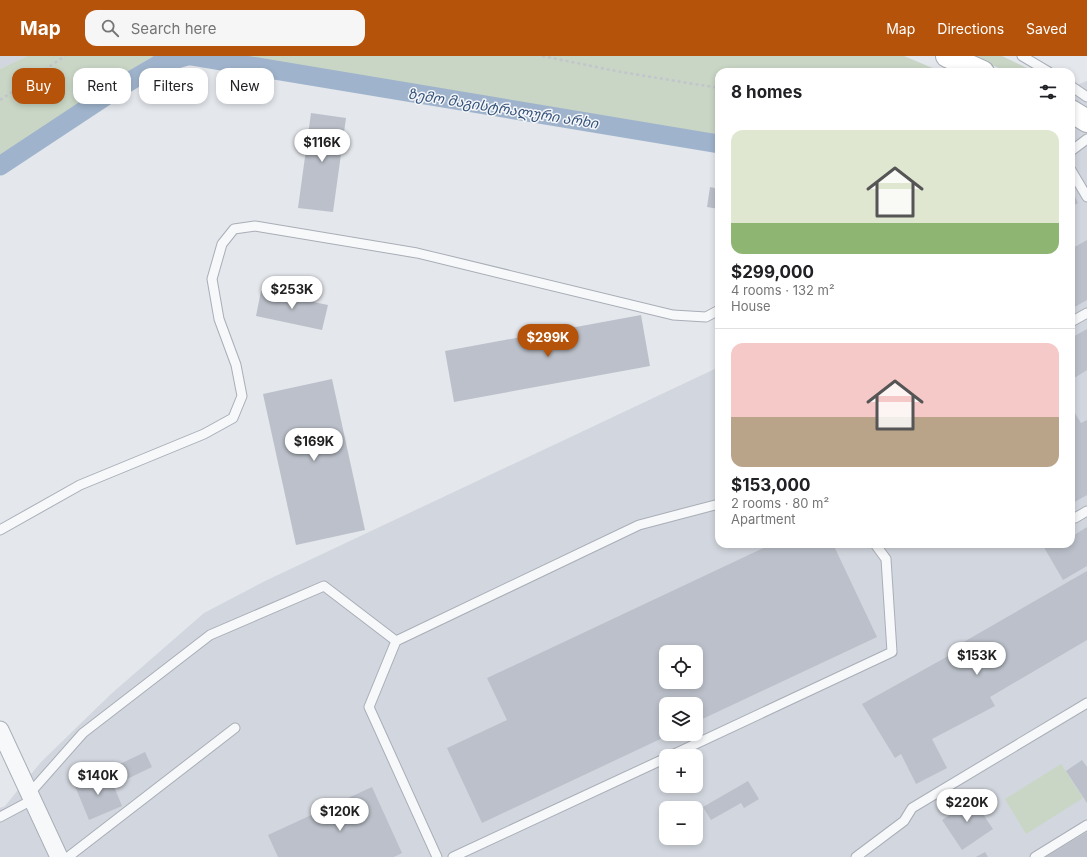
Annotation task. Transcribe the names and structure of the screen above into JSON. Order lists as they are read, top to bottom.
{
  "water": ["ზემო მაგისტრალური არხი"],
  "page": {
    "header": "Map",
    "search": "Search here",
    "nav": ["Map", "Directions", "Saved"],
    "chip": [
      "Buy",
      "Rent",
      "Filters",
      "New"
    ],
    "heading": "8 homes",
    "list": [
      {
        "name": "$299,000",
        "note": "4 rooms · 132 m² · House"
      },
      {
        "name": "$153,000",
        "note": "2 rooms · 80 m² · Apartment"
      }
    ],
    "price": [
      "$116K",
      "$253K",
      "$299K",
      "$169K",
      "$153K",
      "$140K",
      "$220K",
      "$120K"
    ],
    "map_buttons": ["+", "−"]
  }
}
